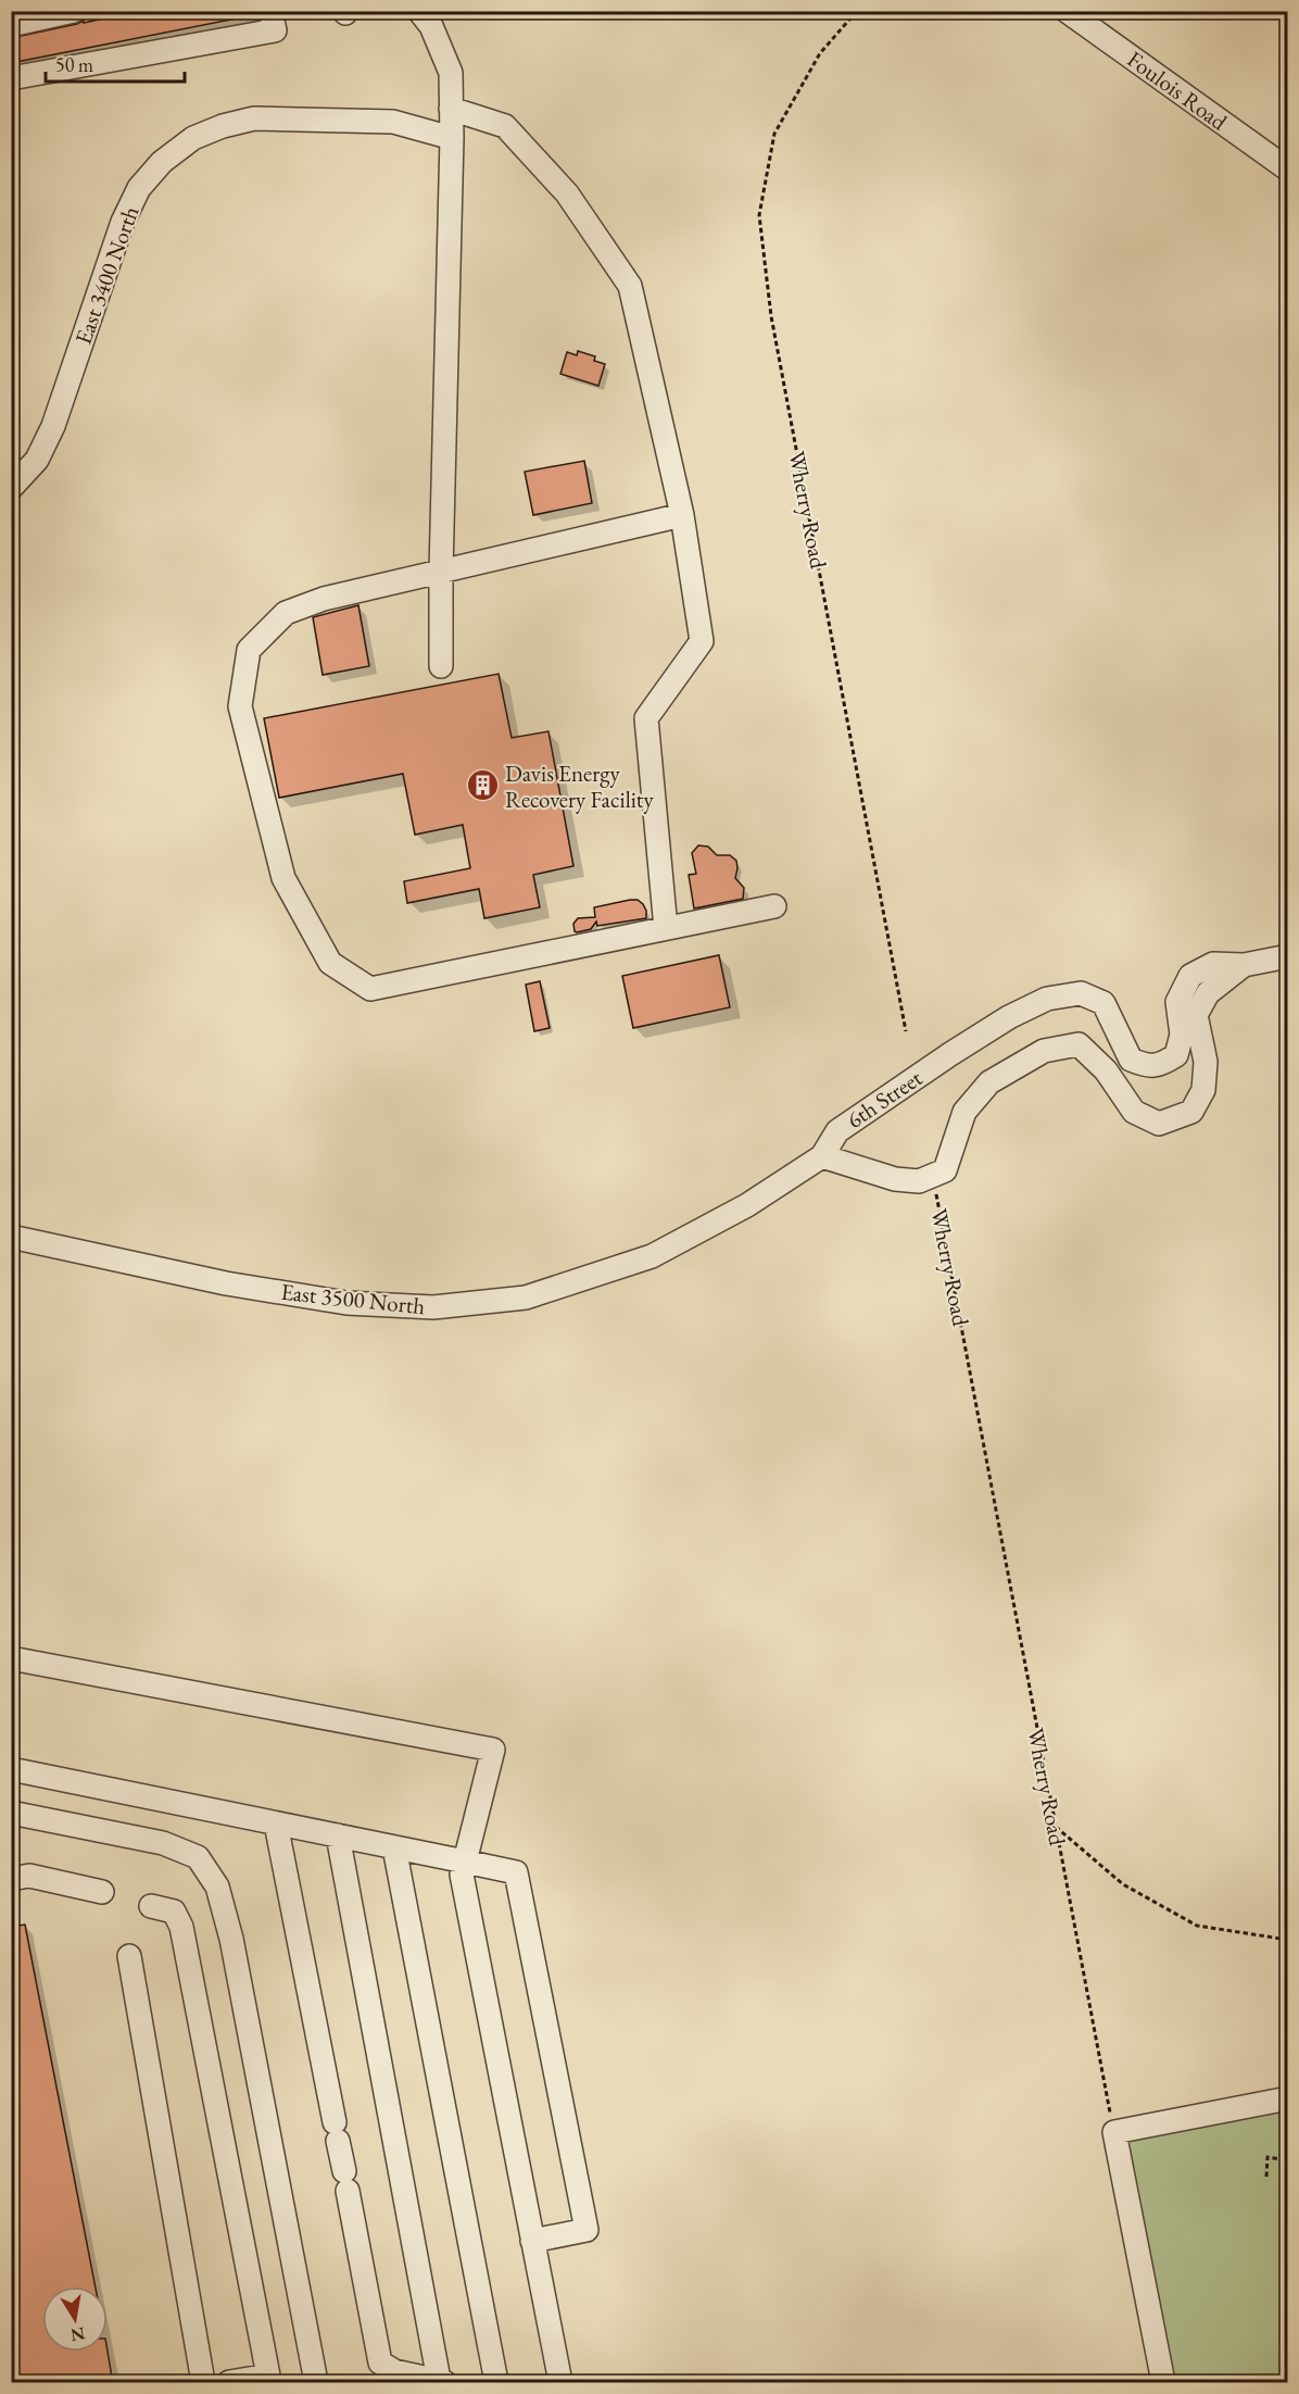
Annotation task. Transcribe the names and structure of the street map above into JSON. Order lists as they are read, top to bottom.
{
  "streets": {
    "street": [
      "Foulois Road",
      "East 3400 North",
      "6th Street",
      "East 3500 North"
    ],
    "path": ["Wherry Road"]
  },
  "crossings": [
    ["6th Street", "East 3500 North"]
  ],
  "places": {
    "building": ["Davis Energy Recovery Facility"]
  },
  "scale_bar": "50 m",
  "north": "bottom"
}
